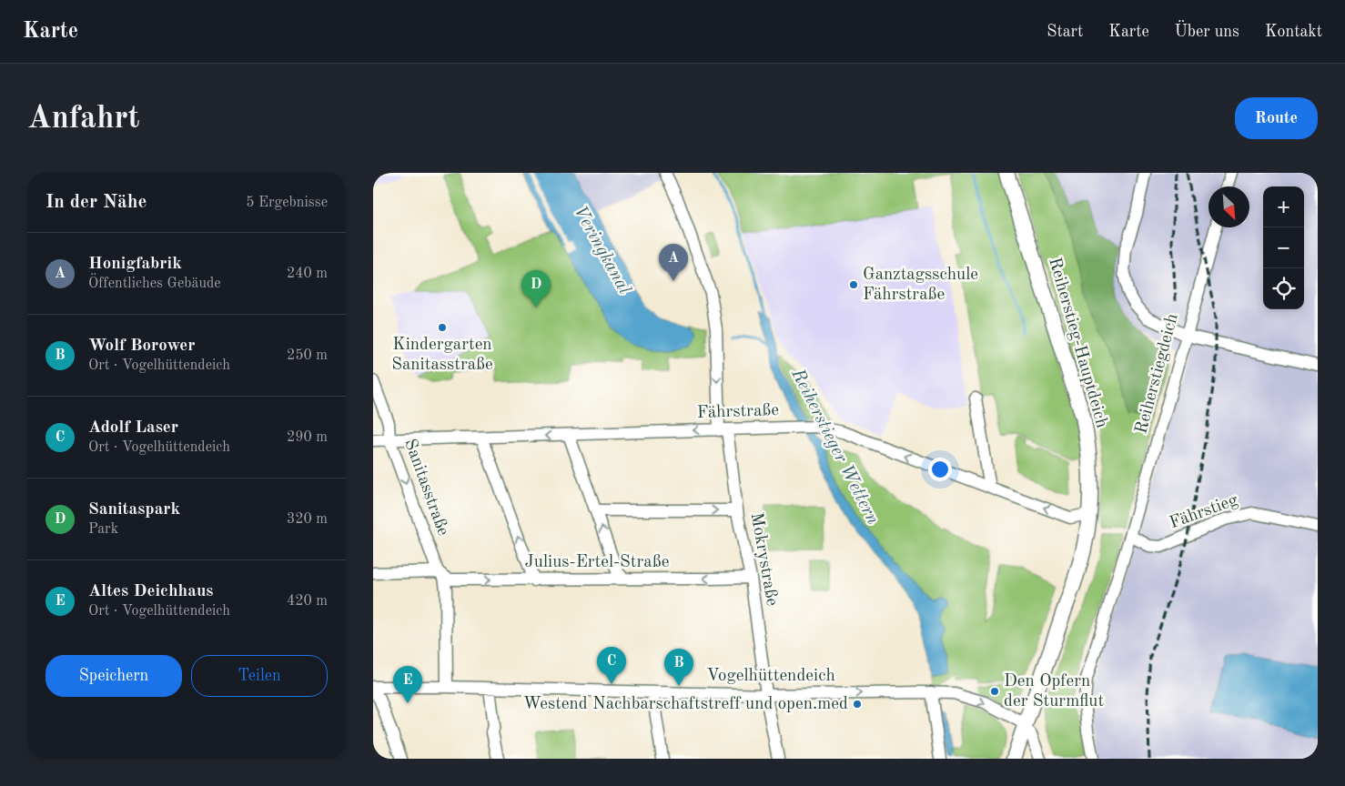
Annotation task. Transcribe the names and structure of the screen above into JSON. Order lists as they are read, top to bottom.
{
  "streets": {
    "main road": ["Reiherstieg-Hauptdeich"],
    "street": [
      "Reiherstiegdeich",
      "Fährstraße",
      "Sanitasstraße",
      "Fährstieg",
      "Mokrystraße",
      "Julius-Ertel-Straße",
      "Vogelhüttendeich"
    ]
  },
  "crossings": [
    ["Reiherstieg-Hauptdeich", "Fährstraße"],
    ["Reiherstieg-Hauptdeich", "Vogelhüttendeich"],
    ["Reiherstiegdeich", "Fährstieg"],
    ["Fährstraße", "Sanitasstraße"],
    ["Fährstraße", "Mokrystraße"],
    ["Sanitasstraße", "Julius-Ertel-Straße"],
    ["Sanitasstraße", "Vogelhüttendeich"],
    ["Mokrystraße", "Julius-Ertel-Straße"],
    ["Mokrystraße", "Vogelhüttendeich"]
  ],
  "one_way": ["Fährstraße", "Mokrystraße", "Vogelhüttendeich"],
  "water": ["Veringkanal", "Reiherstieger Wettern"],
  "places": [
    "Ganztagsschule Fährstraße",
    "Kindergarten Sanitasstraße",
    "Den Opfern der Sturmflut",
    "Westend Nachbarschaftstreff und open.med"
  ],
  "north": "bottom right",
  "page": {
    "header": "Karte",
    "nav": [
      "Start",
      "Karte",
      "Über uns",
      "Kontakt"
    ],
    "buttons": [
      "Route",
      ["Speichern", "Teilen"]
    ],
    "title": "Anfahrt",
    "heading": ["In der Nähe", "5 Ergebnisse"],
    "map_buttons": ["+", "−"],
    "list": [
      {
        "mark": "A",
        "name": "Honigfabrik",
        "note": "Öffentliches Gebäude",
        "value": "240 m"
      },
      {
        "mark": "B",
        "name": "Wolf Borower",
        "note": "Ort · Vogelhüttendeich",
        "value": "250 m"
      },
      {
        "mark": "C",
        "name": "Adolf Laser",
        "note": "Ort · Vogelhüttendeich",
        "value": "290 m"
      },
      {
        "mark": "D",
        "name": "Sanitaspark",
        "note": "Park",
        "value": "320 m"
      },
      {
        "mark": "E",
        "name": "Altes Deichhaus",
        "note": "Ort · Vogelhüttendeich",
        "value": "420 m"
      }
    ],
    "pins": [
      "A",
      "D",
      "C",
      "B",
      "E"
    ]
  }
}
